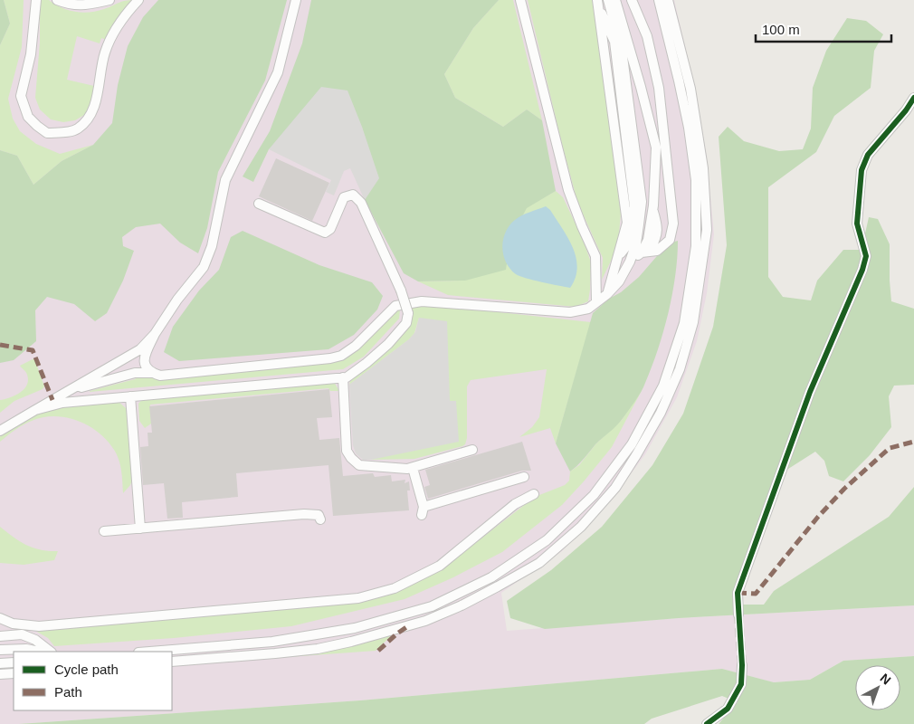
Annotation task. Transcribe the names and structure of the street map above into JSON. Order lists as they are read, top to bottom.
{
  "legend": ["Cycle path", "Path"],
  "scale_bar": "100 m",
  "north": "top right"
}
